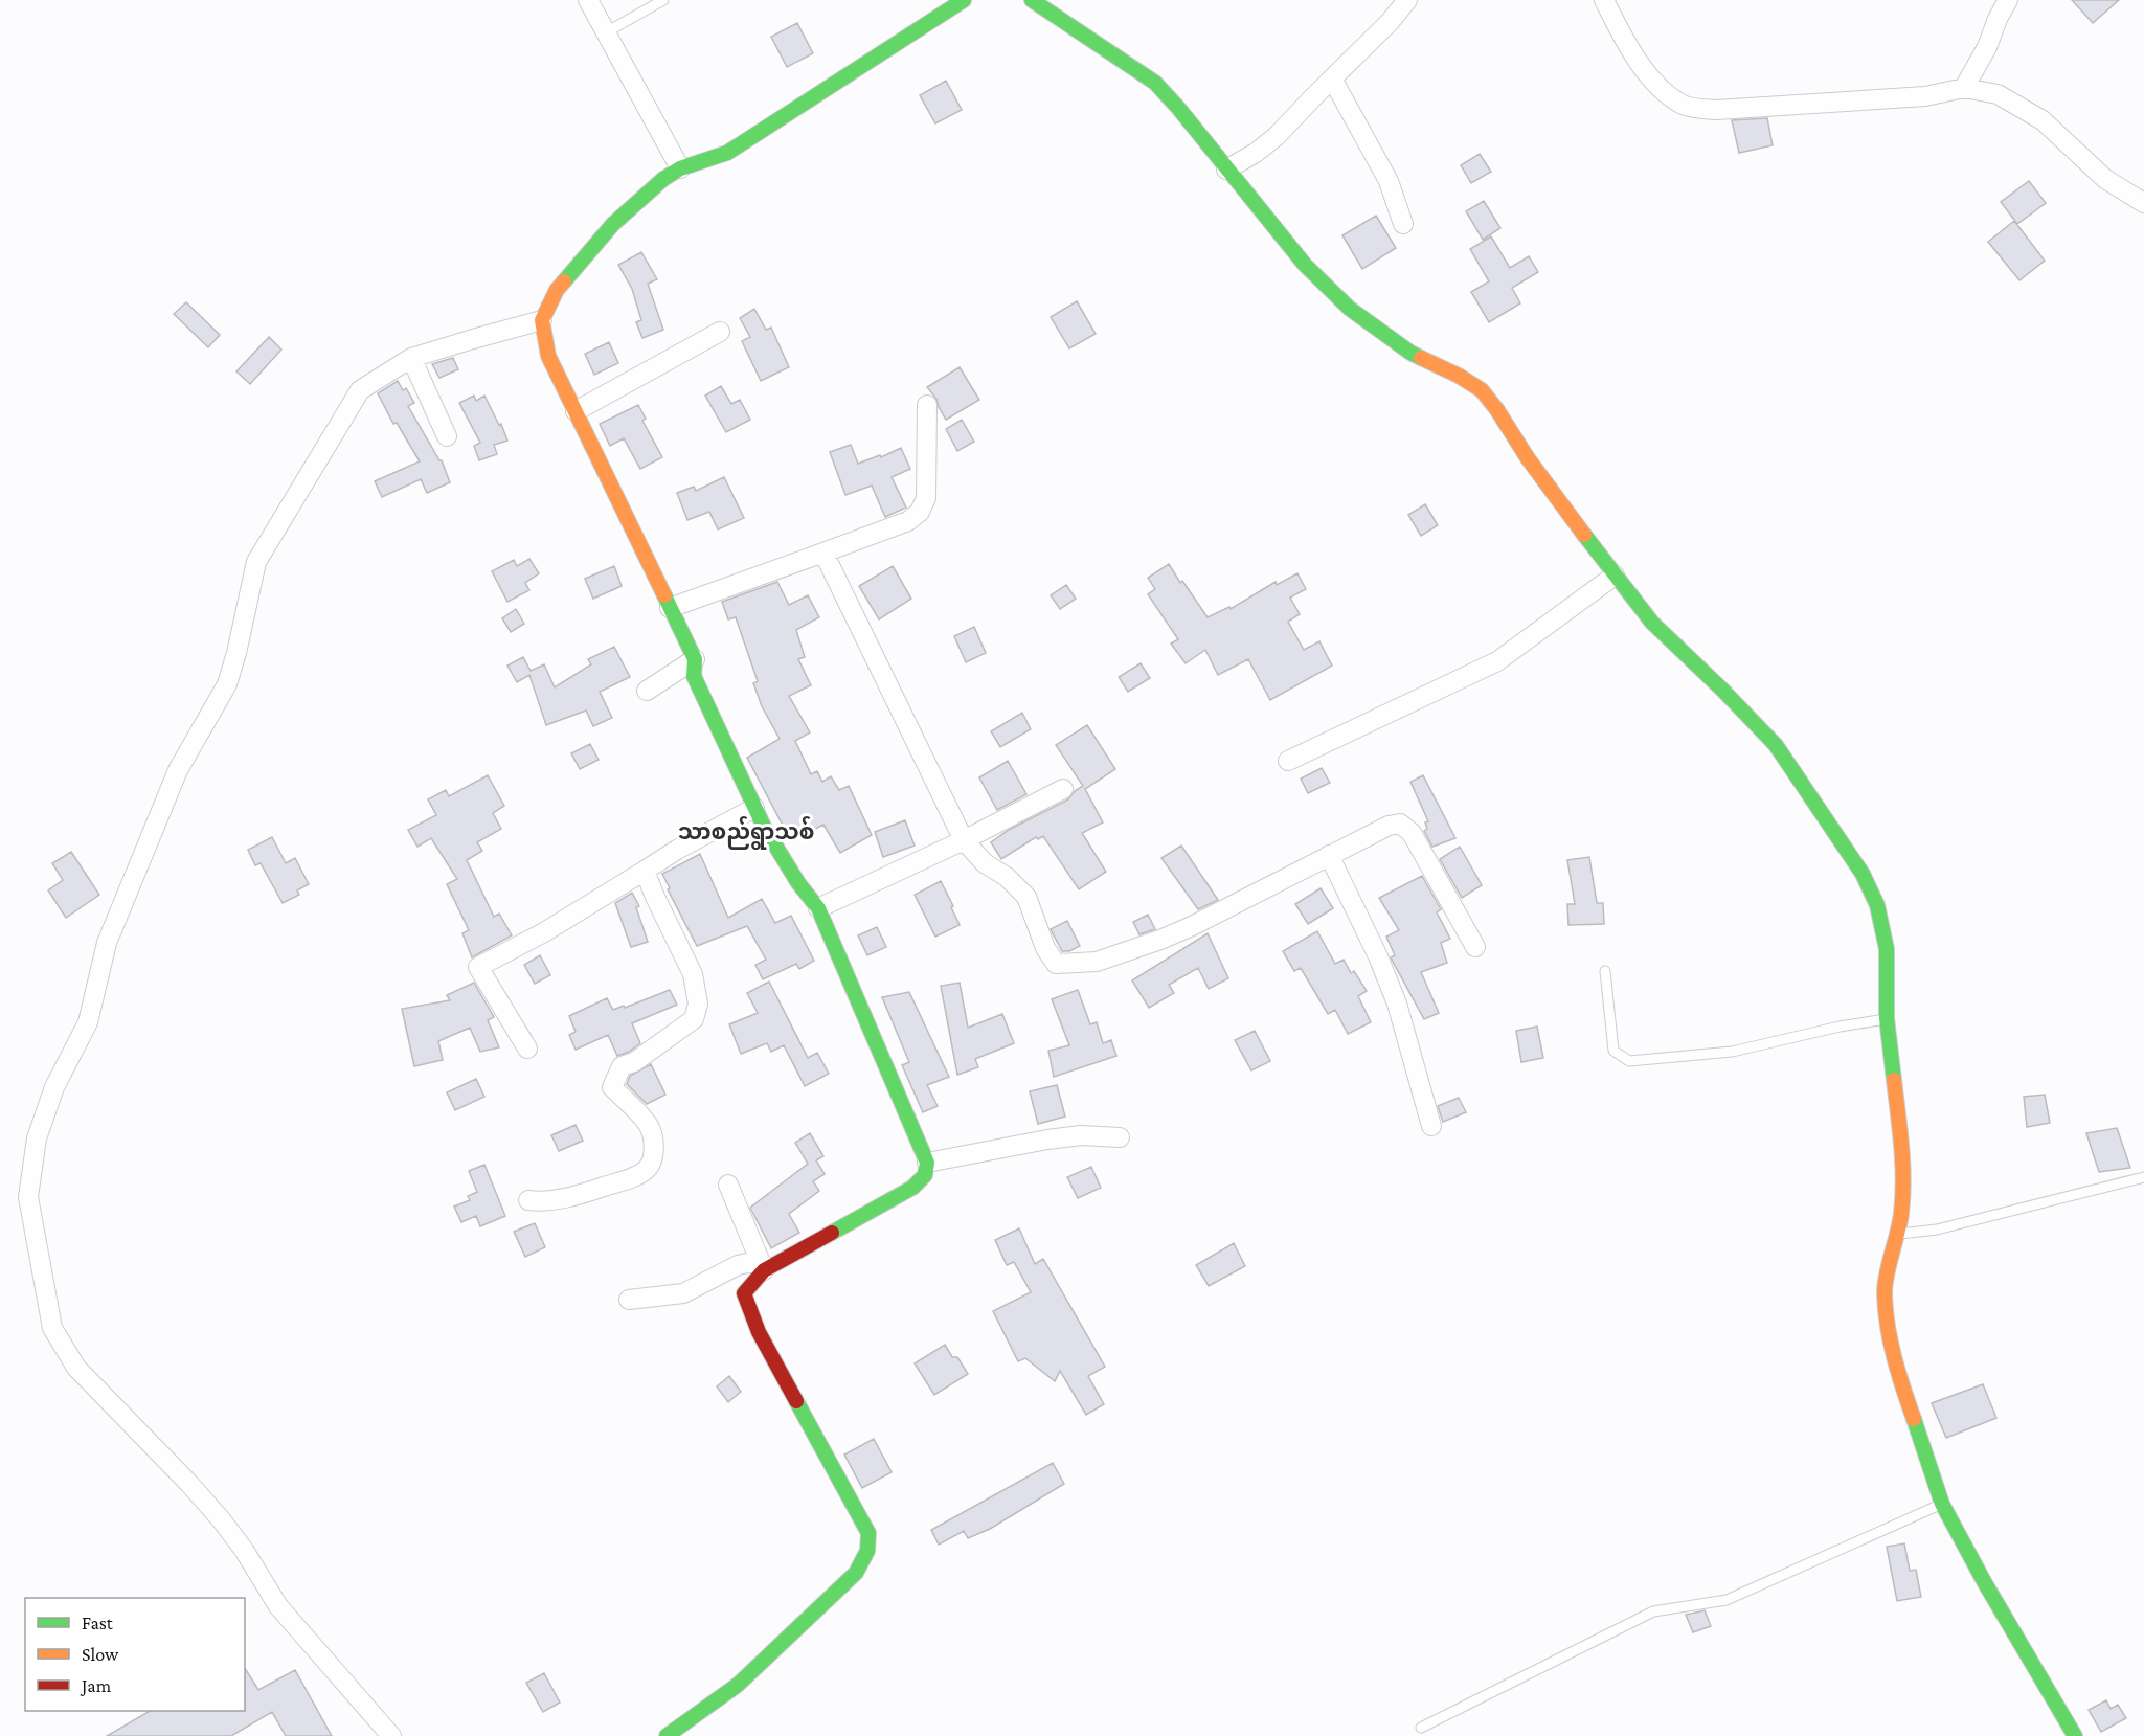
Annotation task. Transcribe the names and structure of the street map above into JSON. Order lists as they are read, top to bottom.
{
  "districts": ["သာစည်ရွာသစ်"],
  "legend": ["Fast", "Slow", "Jam"]
}
